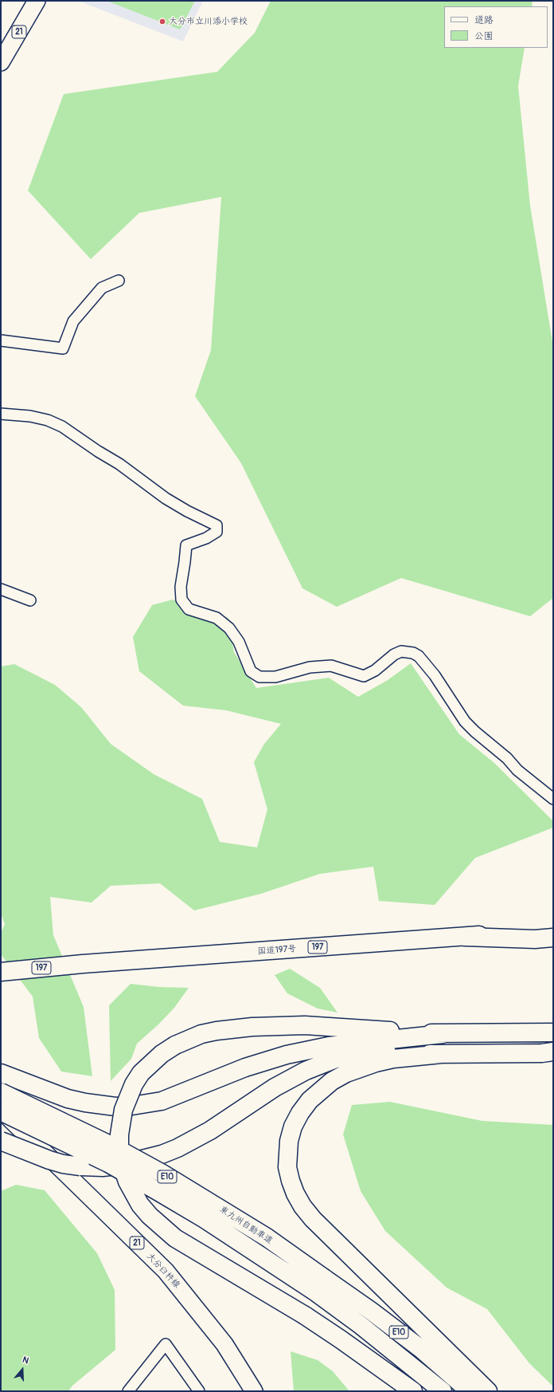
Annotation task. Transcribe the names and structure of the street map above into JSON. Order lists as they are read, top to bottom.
{
  "streets": {
    "highway": [
      "197",
      "国道197号",
      "E10",
      "東九州自動車道"
    ],
    "main road": ["21", "大分臼杵線"]
  },
  "crossings": [
    ["東九州自動車道", "大分臼杵線"]
  ],
  "places": ["大分市立川添小学校"],
  "legend": ["道路", "公園"],
  "north": "top"
}
